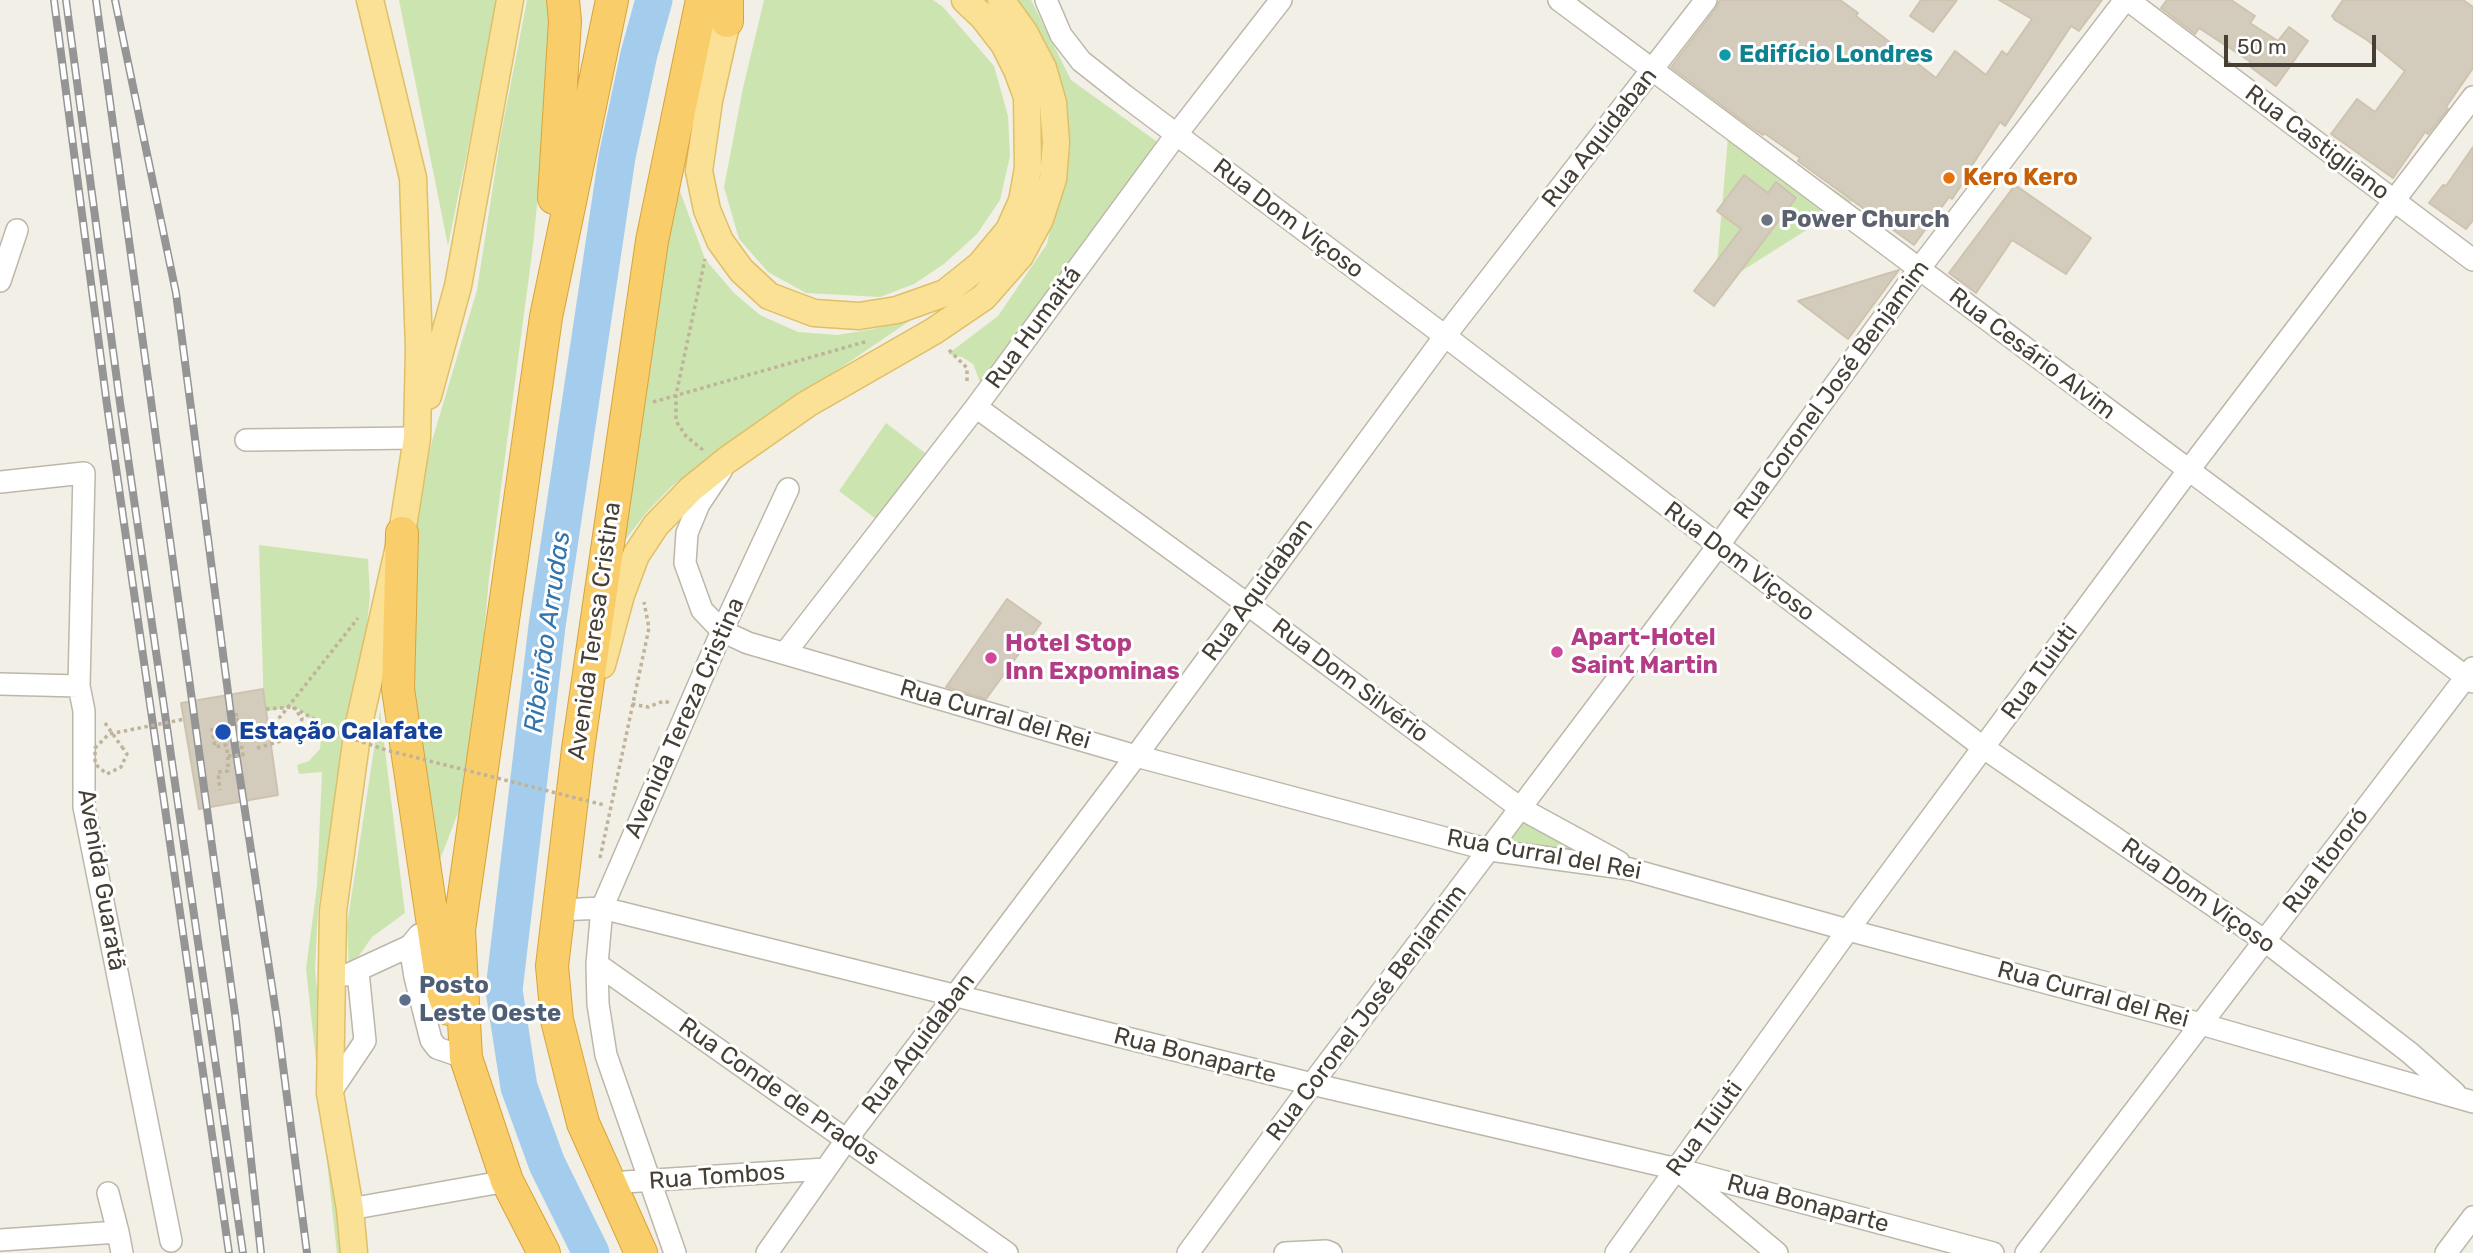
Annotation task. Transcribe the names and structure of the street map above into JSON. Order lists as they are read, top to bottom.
{
  "streets": {
    "highway": ["Avenida Teresa Cristina"],
    "street": [
      "Rua Aquidaban",
      "Rua Castigliano",
      "Rua Dom Viçoso",
      "Rua Humaitá",
      "Rua Cesário Alvim",
      "Rua Coronel José Benjamim",
      "Rua Tuiuti",
      "Rua Dom Silvério",
      "Rua Curral del Rei",
      "Avenida Tereza Cristina",
      "Rua Itororó",
      "Avenida Guaratã",
      "Rua Bonaparte",
      "Rua Conde de Prados",
      "Rua Tombos"
    ]
  },
  "crossings": [
    ["Rua Aquidaban", "Rua Dom Viçoso"],
    ["Rua Aquidaban", "Rua Cesário Alvim"],
    ["Rua Aquidaban", "Rua Dom Silvério"],
    ["Rua Aquidaban", "Rua Curral del Rei"],
    ["Rua Aquidaban", "Rua Bonaparte"],
    ["Rua Aquidaban", "Rua Conde de Prados"],
    ["Rua Aquidaban", "Rua Tombos"],
    ["Rua Castigliano", "Rua Coronel José Benjamim"],
    ["Rua Castigliano", "Rua Tuiuti"],
    ["Rua Dom Viçoso", "Rua Humaitá"],
    ["Rua Dom Viçoso", "Rua Coronel José Benjamim"],
    ["Rua Dom Viçoso", "Rua Tuiuti"],
    ["Rua Dom Viçoso", "Rua Curral del Rei"],
    ["Rua Dom Viçoso", "Rua Itororó"],
    ["Rua Humaitá", "Rua Dom Silvério"],
    ["Rua Humaitá", "Rua Curral del Rei"],
    ["Rua Cesário Alvim", "Rua Coronel José Benjamim"],
    ["Rua Cesário Alvim", "Rua Tuiuti"],
    ["Rua Cesário Alvim", "Rua Itororó"],
    ["Rua Coronel José Benjamim", "Rua Dom Silvério"],
    ["Rua Coronel José Benjamim", "Rua Curral del Rei"],
    ["Rua Coronel José Benjamim", "Rua Bonaparte"],
    ["Avenida Teresa Cristina", "Rua Tombos"],
    ["Rua Tuiuti", "Rua Curral del Rei"],
    ["Rua Tuiuti", "Rua Bonaparte"],
    ["Rua Dom Silvério", "Rua Curral del Rei"],
    ["Rua Curral del Rei", "Avenida Tereza Cristina"],
    ["Rua Curral del Rei", "Rua Itororó"],
    ["Avenida Tereza Cristina", "Rua Bonaparte"]
  ],
  "water": ["Ribeirão Arrudas"],
  "places": [
    "Edifício Londres",
    "Kero Kero",
    "Power Church",
    "Apart-Hotel Saint Martin",
    "Hotel Stop Inn Expominas",
    "Estação Calafate",
    "Posto Leste Oeste"
  ],
  "scale_bar": "50 m"
}
